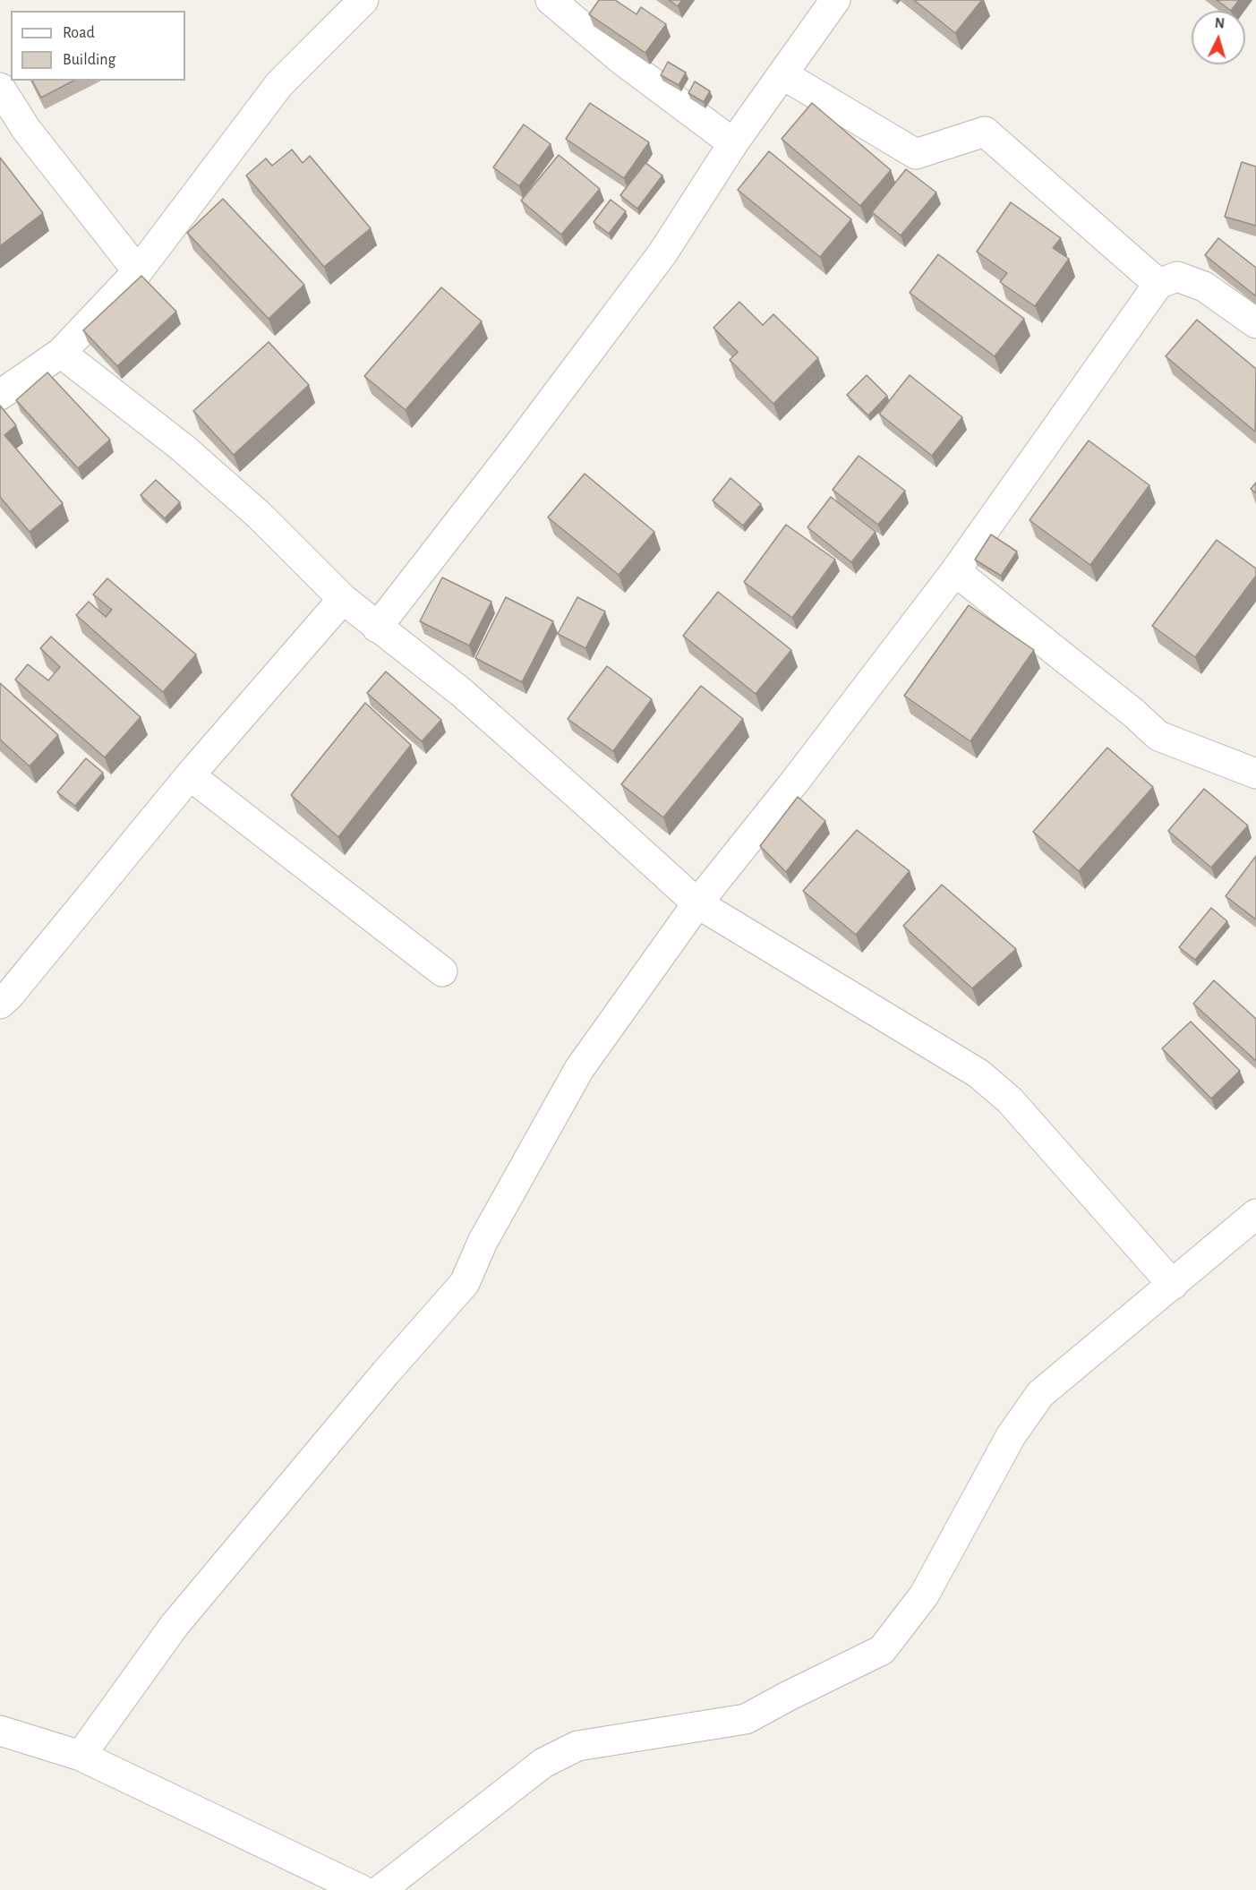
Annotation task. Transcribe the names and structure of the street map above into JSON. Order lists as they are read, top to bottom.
{
  "legend": ["Road", "Building"],
  "north": "top"
}
